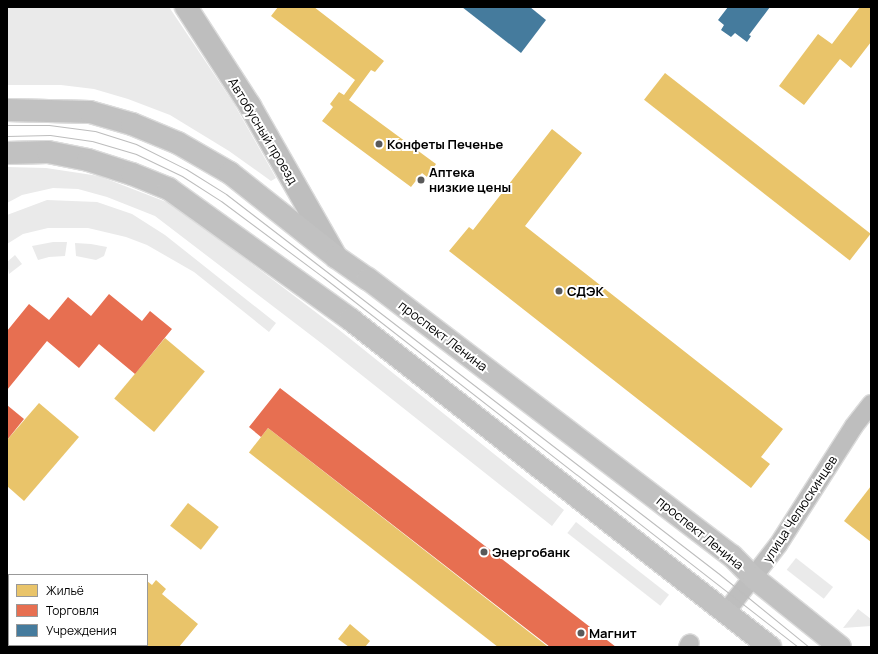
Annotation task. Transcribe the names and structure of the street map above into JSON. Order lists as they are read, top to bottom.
{
  "streets": {
    "main road": ["проспект Ленина"],
    "street": ["Автобусный проезд", "улица Челюскинцев"]
  },
  "crossings": [
    ["Автобусный проезд", "проспект Ленина"],
    ["проспект Ленина", "улица Челюскинцев"]
  ],
  "places": [
    "Конфеты Печенье",
    "Аптека низкие цены",
    "СДЭК",
    "Энергобанк",
    "Магнит"
  ],
  "legend": ["Жильё", "Торговля", "Учреждения"]
}
